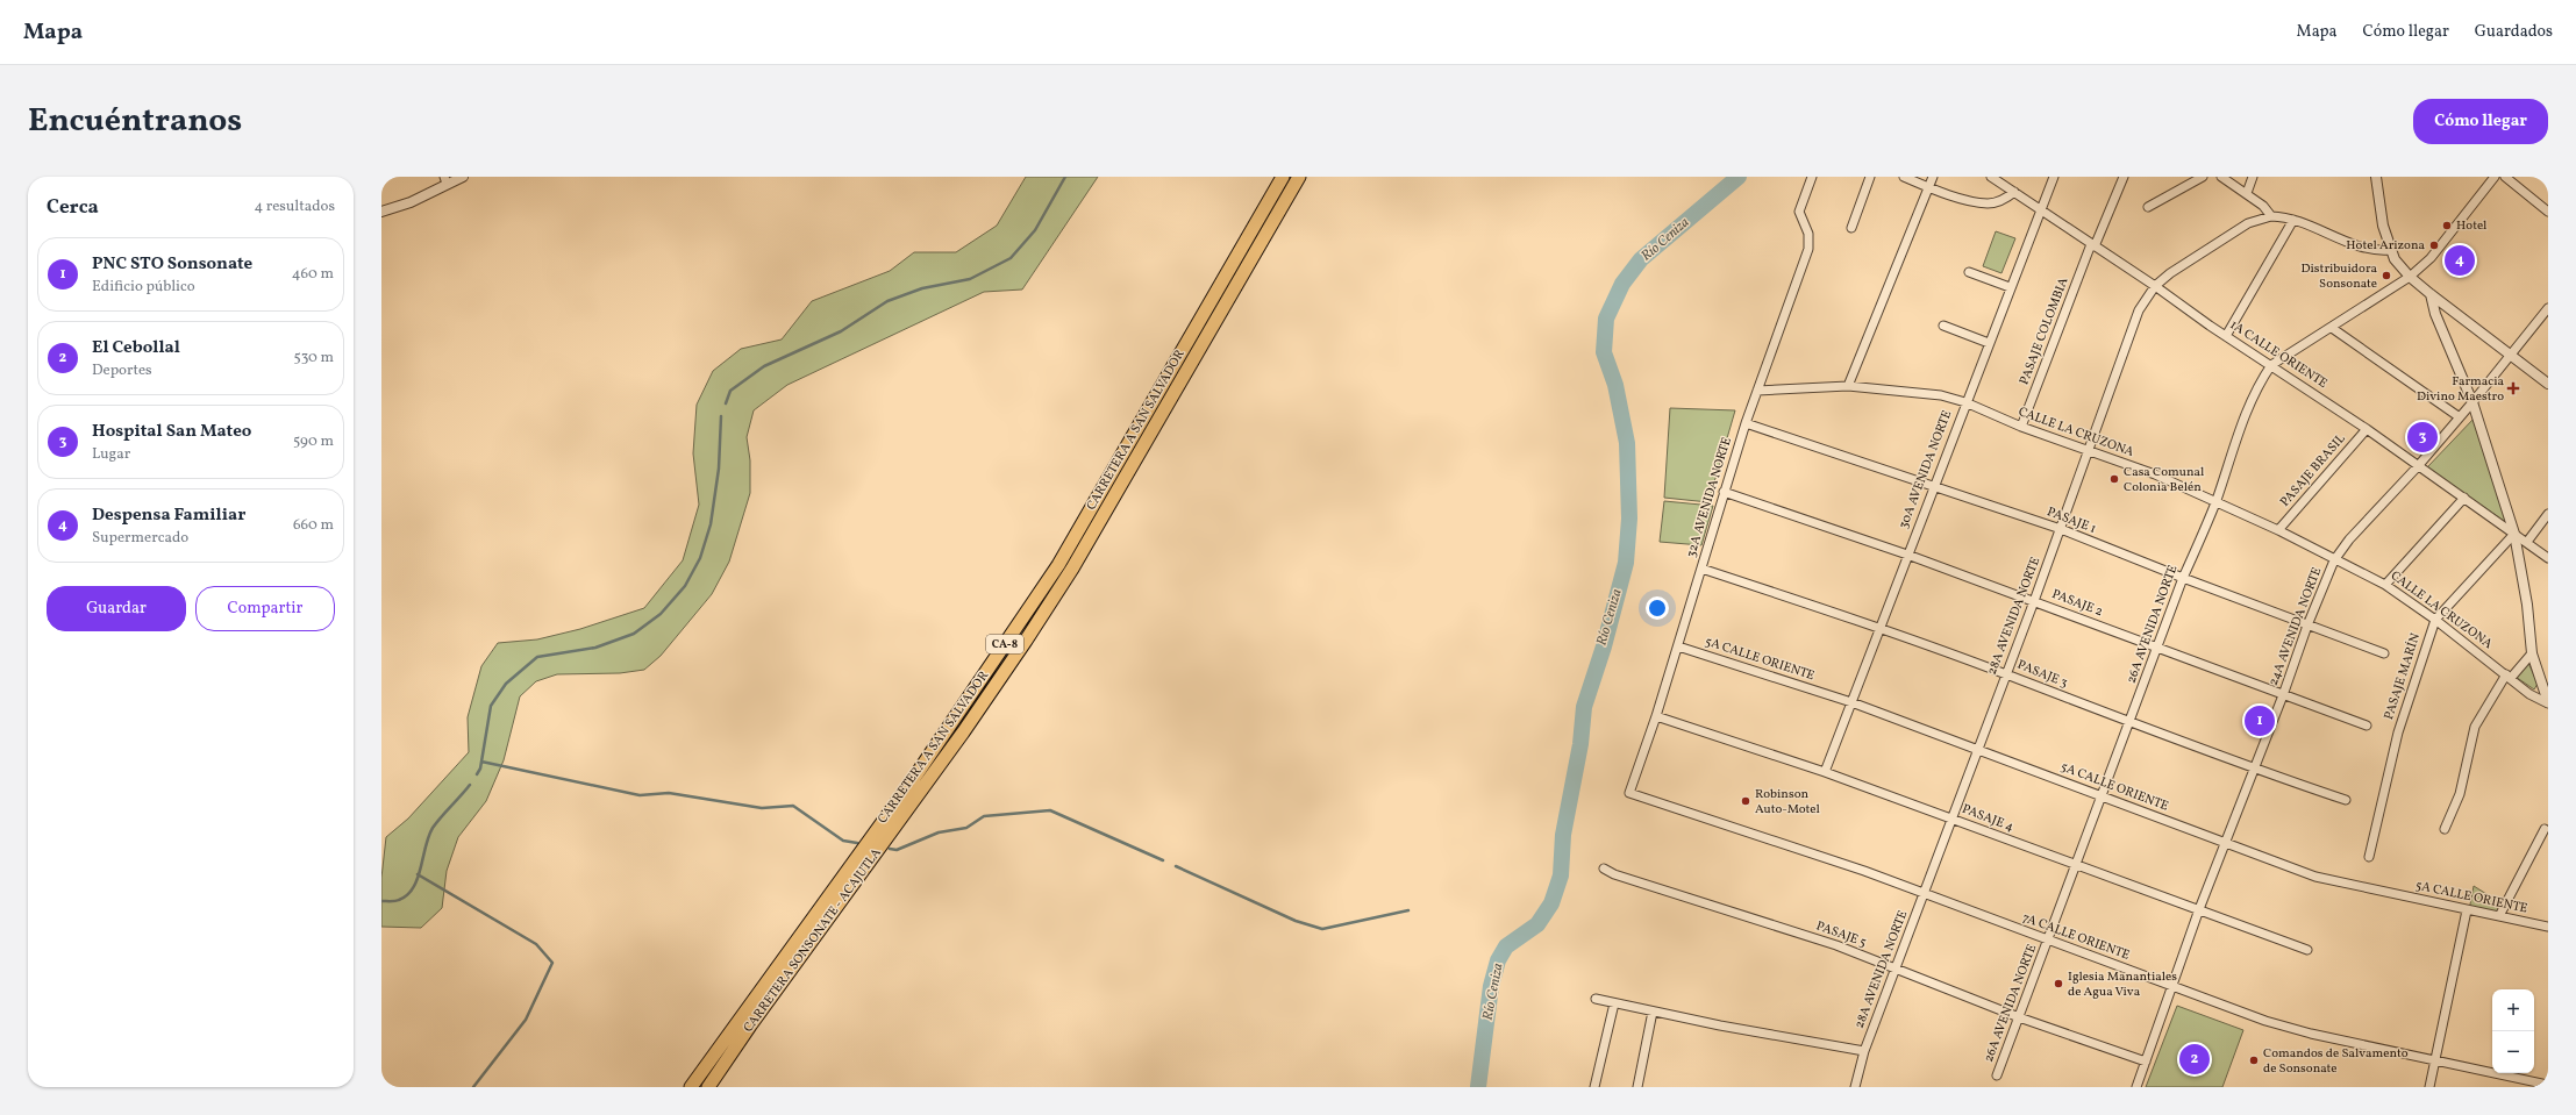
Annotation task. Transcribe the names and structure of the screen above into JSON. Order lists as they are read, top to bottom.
{
  "streets": {
    "highway": ["CARRETERA A SAN SALVADOR", "CA-8", "CARRETERA SONSONATE - ACAJUTLA"],
    "street": [
      "PASAJE COLOMBIA",
      "1A CALLE ORIENTE",
      "CALLE LA CRUZONA",
      "30A AVENIDA NORTE",
      "PASAJE BRASIL",
      "32A AVENIDA NORTE",
      "PASAJE 1",
      "PASAJE 2",
      "28A AVENIDA NORTE",
      "26A AVENIDA NORTE",
      "24A AVENIDA NORTE",
      "5A CALLE ORIENTE",
      "PASAJE 3",
      "PASAJE MARÍN",
      "PASAJE 4",
      "PASAJE 5",
      "7A CALLE ORIENTE"
    ]
  },
  "crossings": [
    ["PASAJE COLOMBIA", "1A CALLE ORIENTE"],
    ["PASAJE COLOMBIA", "CALLE LA CRUZONA"],
    ["1A CALLE ORIENTE", "30A AVENIDA NORTE"],
    ["1A CALLE ORIENTE", "PASAJE BRASIL"],
    ["1A CALLE ORIENTE", "28A AVENIDA NORTE"],
    ["1A CALLE ORIENTE", "26A AVENIDA NORTE"],
    ["1A CALLE ORIENTE", "24A AVENIDA NORTE"],
    ["1A CALLE ORIENTE", "PASAJE MARÍN"],
    ["CALLE LA CRUZONA", "30A AVENIDA NORTE"],
    ["CALLE LA CRUZONA", "PASAJE BRASIL"],
    ["CALLE LA CRUZONA", "32A AVENIDA NORTE"],
    ["CALLE LA CRUZONA", "28A AVENIDA NORTE"],
    ["CALLE LA CRUZONA", "26A AVENIDA NORTE"],
    ["CALLE LA CRUZONA", "24A AVENIDA NORTE"],
    ["CALLE LA CRUZONA", "PASAJE MARÍN"],
    ["30A AVENIDA NORTE", "PASAJE 1"],
    ["30A AVENIDA NORTE", "PASAJE 2"],
    ["30A AVENIDA NORTE", "5A CALLE ORIENTE"],
    ["30A AVENIDA NORTE", "PASAJE 3"],
    ["30A AVENIDA NORTE", "PASAJE 4"],
    ["32A AVENIDA NORTE", "PASAJE 1"],
    ["32A AVENIDA NORTE", "PASAJE 2"],
    ["32A AVENIDA NORTE", "5A CALLE ORIENTE"],
    ["32A AVENIDA NORTE", "PASAJE 3"],
    ["32A AVENIDA NORTE", "PASAJE 4"],
    ["32A AVENIDA NORTE", "7A CALLE ORIENTE"],
    ["PASAJE 1", "28A AVENIDA NORTE"],
    ["PASAJE 1", "26A AVENIDA NORTE"],
    ["PASAJE 1", "24A AVENIDA NORTE"],
    ["PASAJE 2", "28A AVENIDA NORTE"],
    ["PASAJE 2", "26A AVENIDA NORTE"],
    ["PASAJE 2", "24A AVENIDA NORTE"],
    ["28A AVENIDA NORTE", "5A CALLE ORIENTE"],
    ["28A AVENIDA NORTE", "PASAJE 3"],
    ["28A AVENIDA NORTE", "PASAJE 4"],
    ["28A AVENIDA NORTE", "PASAJE 5"],
    ["28A AVENIDA NORTE", "7A CALLE ORIENTE"],
    ["26A AVENIDA NORTE", "5A CALLE ORIENTE"],
    ["26A AVENIDA NORTE", "PASAJE 3"],
    ["26A AVENIDA NORTE", "PASAJE 4"],
    ["26A AVENIDA NORTE", "PASAJE 5"],
    ["26A AVENIDA NORTE", "7A CALLE ORIENTE"],
    ["24A AVENIDA NORTE", "5A CALLE ORIENTE"],
    ["24A AVENIDA NORTE", "PASAJE 3"],
    ["24A AVENIDA NORTE", "PASAJE 4"],
    ["24A AVENIDA NORTE", "PASAJE 5"],
    ["24A AVENIDA NORTE", "7A CALLE ORIENTE"]
  ],
  "water": ["Río Ceniza"],
  "places": {
    "other": [
      "Hotel",
      "Hotel Arizona",
      "Distribuidora Sonsonate",
      "Casa Comunal Colonia Belén",
      "Robinson Auto-Motel",
      "Iglesia Manantiales de Agua Viva",
      "Comandos de Salvamento de Sonsonate"
    ],
    "health": ["Farmacia Divino Maestro"]
  },
  "page": {
    "header": "Mapa",
    "nav": ["Mapa", "Cómo llegar", "Guardados"],
    "title": "Encuéntranos",
    "buttons": [
      "Cómo llegar",
      ["Guardar", "Compartir"]
    ],
    "heading": ["Cerca", "4 resultados"],
    "list": [
      {
        "mark": "1",
        "name": "PNC STO Sonsonate",
        "note": "Edificio público",
        "value": "460 m"
      },
      {
        "mark": "2",
        "name": "El Cebollal",
        "note": "Deportes",
        "value": "530 m"
      },
      {
        "mark": "3",
        "name": "Hospital San Mateo",
        "note": "Lugar",
        "value": "590 m"
      },
      {
        "mark": "4",
        "name": "Despensa Familiar",
        "note": "Supermercado",
        "value": "660 m"
      }
    ],
    "pins": [
      "4",
      "3",
      "1",
      "2"
    ],
    "map_buttons": ["+", "−"]
  }
}
